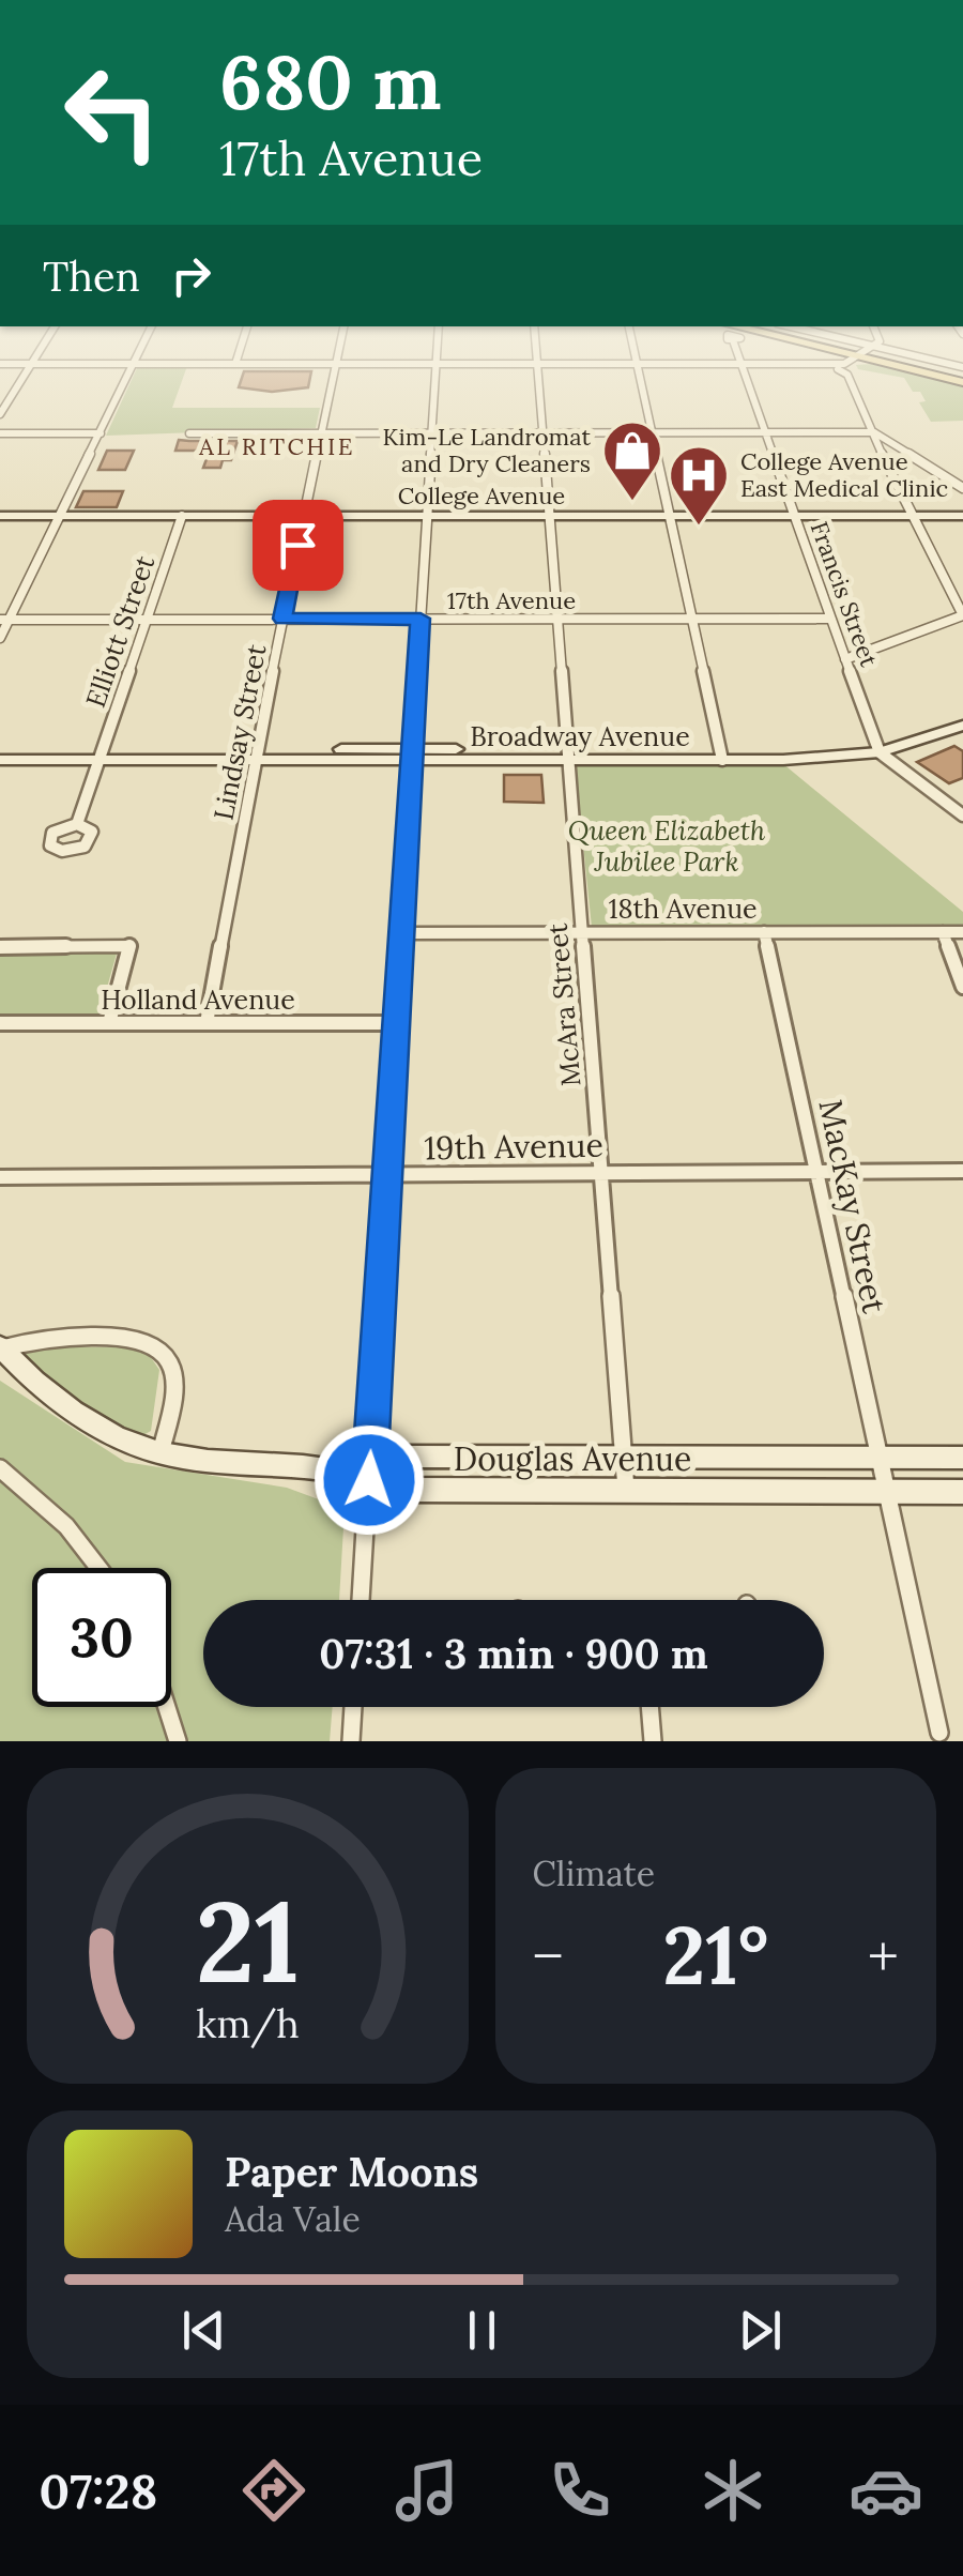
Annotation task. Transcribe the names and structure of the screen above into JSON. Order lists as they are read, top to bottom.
{
  "streets": {
    "street": [
      "College Avenue",
      "Francis Street",
      "17th Avenue",
      "Elliott Street",
      "Lindsay Street",
      "Broadway Avenue",
      "18th Avenue",
      "Holland Avenue",
      "McAra Street",
      "19th Avenue",
      "MacKay Street",
      "Douglas Avenue"
    ]
  },
  "crossings": [
    ["College Avenue", "Francis Street"],
    ["College Avenue", "Elliott Street"],
    ["College Avenue", "Lindsay Street"],
    ["College Avenue", "McAra Street"],
    ["Francis Street", "17th Avenue"],
    ["Francis Street", "Broadway Avenue"],
    ["17th Avenue", "Elliott Street"],
    ["17th Avenue", "Lindsay Street"],
    ["17th Avenue", "McAra Street"],
    ["Elliott Street", "Broadway Avenue"],
    ["Lindsay Street", "Broadway Avenue"],
    ["Lindsay Street", "Holland Avenue"],
    ["Broadway Avenue", "McAra Street"],
    ["18th Avenue", "McAra Street"],
    ["18th Avenue", "MacKay Street"],
    ["McAra Street", "19th Avenue"],
    ["McAra Street", "Douglas Avenue"],
    ["19th Avenue", "MacKay Street"],
    ["MacKay Street", "Douglas Avenue"]
  ],
  "districts": ["AL RITCHIE"],
  "parks": ["Queen Elizabeth Jubilee Park"],
  "places": {
    "shop": ["Kim-Le Landromat and Dry Cleaners"],
    "hospital": ["College Avenue East Medical Clinic"]
  },
  "page": {
    "turn": ["680 m", "17th Avenue"],
    "then": "Then",
    "limit": "30",
    "trip": "07:31 · 3 min · 900 m",
    "tile": "Climate",
    "heat": ["−", "21°", "+"],
    "song": ["Paper Moons", "Ada Vale"],
    "tabs": "07:28",
    "gauge": ["21", "km/h"]
  }
}
